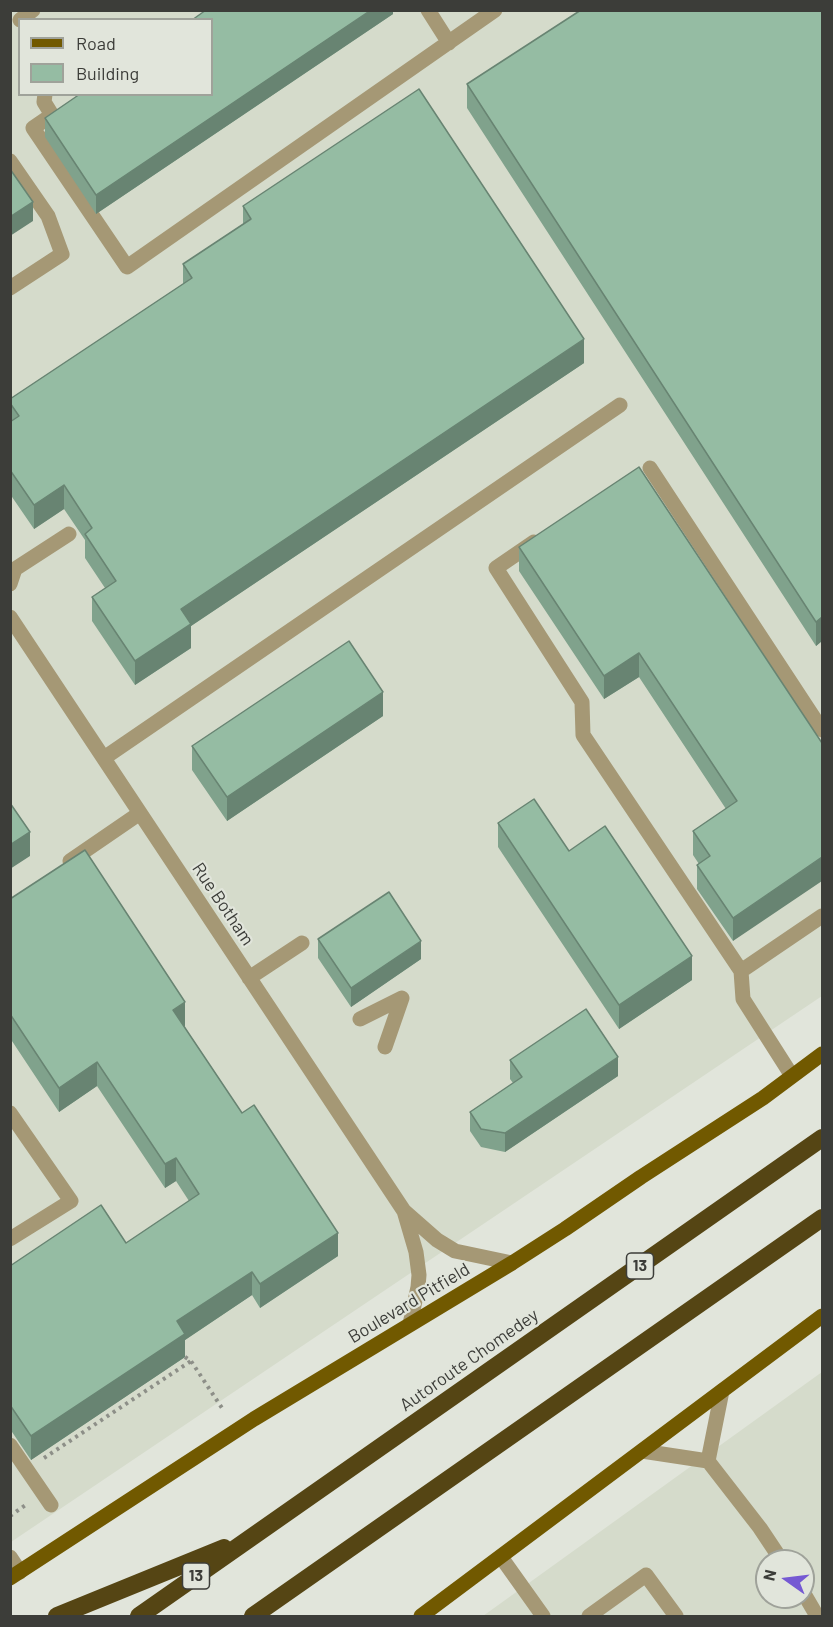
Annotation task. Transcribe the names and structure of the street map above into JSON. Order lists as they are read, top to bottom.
{
  "streets": {
    "highway": ["13", "Autoroute Chomedey"],
    "main road": ["Boulevard Pitfield"],
    "street": ["Rue Botham"]
  },
  "crossings": [
    ["Rue Botham", "Boulevard Pitfield"]
  ],
  "legend": ["Road", "Building"],
  "north": "left"
}
